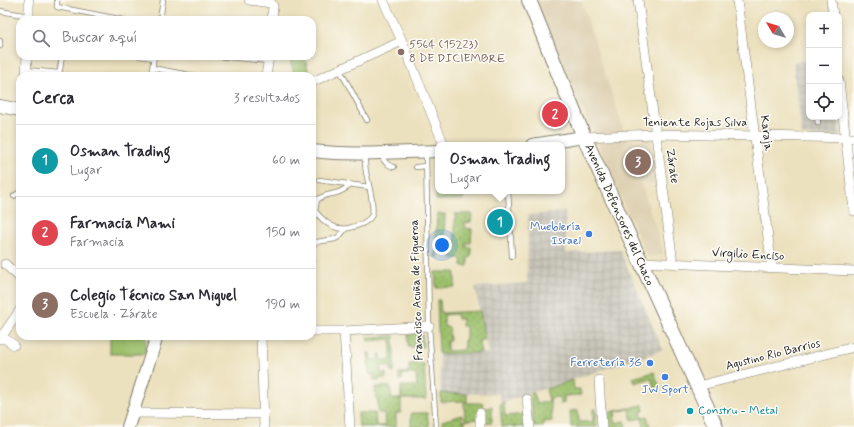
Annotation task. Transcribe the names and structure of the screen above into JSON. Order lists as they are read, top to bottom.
{
  "streets": {
    "main road": ["Avenida Defensores del Chaco"],
    "street": [
      "Teniente Rojas Silva",
      "Karaja",
      "Zárate",
      "Virgilio Enciso",
      "Agustino Rio Barrios"
    ],
    "lane": ["Francisco Acuña de Figueroa"]
  },
  "crossings": [
    ["Teniente Rojas Silva", "Karaja"],
    ["Teniente Rojas Silva", "Zárate"],
    ["Teniente Rojas Silva", "Avenida Defensores del Chaco"],
    ["Karaja", "Virgilio Enciso"],
    ["Zárate", "Virgilio Enciso"],
    ["Avenida Defensores del Chaco", "Virgilio Enciso"],
    ["Avenida Defensores del Chaco", "Agustino Rio Barrios"]
  ],
  "places": [
    "5564 (15223) 8 DE DICIEMBRE",
    "Mueblería Israel",
    "Ferretería 3G",
    "JW Sport",
    "Constru - Metal"
  ],
  "north": "top left",
  "page": {
    "map_buttons": ["+", "−"],
    "search": "Buscar aquí",
    "heading": ["Cerca", "3 resultados"],
    "pins": ["2", "3", "1"],
    "list": [
      {
        "mark": "1",
        "name": "Osman Trading",
        "note": "Lugar",
        "value": "60 m"
      },
      {
        "mark": "2",
        "name": "Farmacia Mami",
        "note": "Farmacia",
        "value": "150 m"
      },
      {
        "mark": "3",
        "name": "Colegio Técnico San Miguel",
        "note": "Escuela · Zárate",
        "value": "190 m"
      }
    ],
    "popup": ["Osman Trading", "Lugar"]
  }
}
